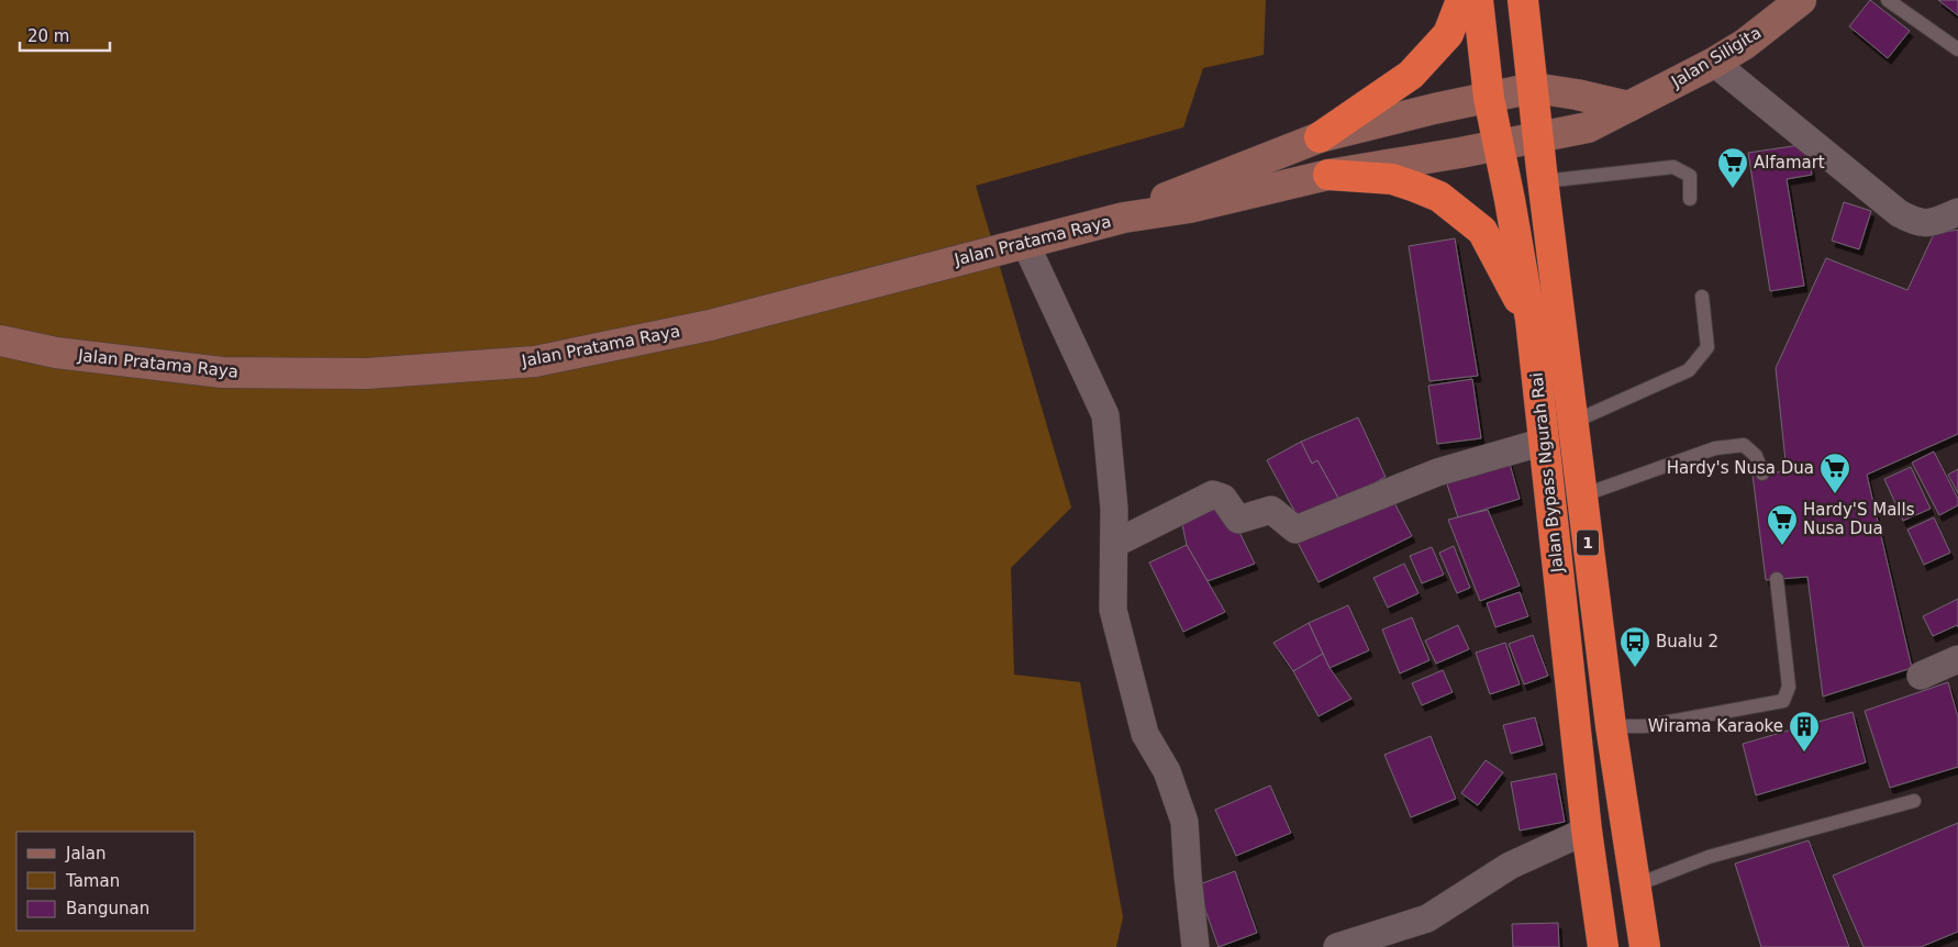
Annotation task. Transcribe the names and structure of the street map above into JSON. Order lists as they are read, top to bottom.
{
  "streets": {
    "highway": ["Jalan Bypass Ngurah Rai", "1"],
    "main road": ["Jalan Siligita", "Jalan Pratama Raya"]
  },
  "crossings": [
    ["Jalan Siligita", "Jalan Pratama Raya"],
    ["Jalan Siligita", "Jalan Bypass Ngurah Rai"],
    ["Jalan Pratama Raya", "Jalan Bypass Ngurah Rai"]
  ],
  "places": {
    "supermarket": ["Alfamart", "Hardy's Nusa Dua", "Hardy'S Malls Nusa Dua"],
    "bus stop": ["Bualu 2"],
    "building": ["Wirama Karaoke"]
  },
  "legend": ["Jalan", "Taman", "Bangunan"],
  "scale_bar": "20 m"
}
